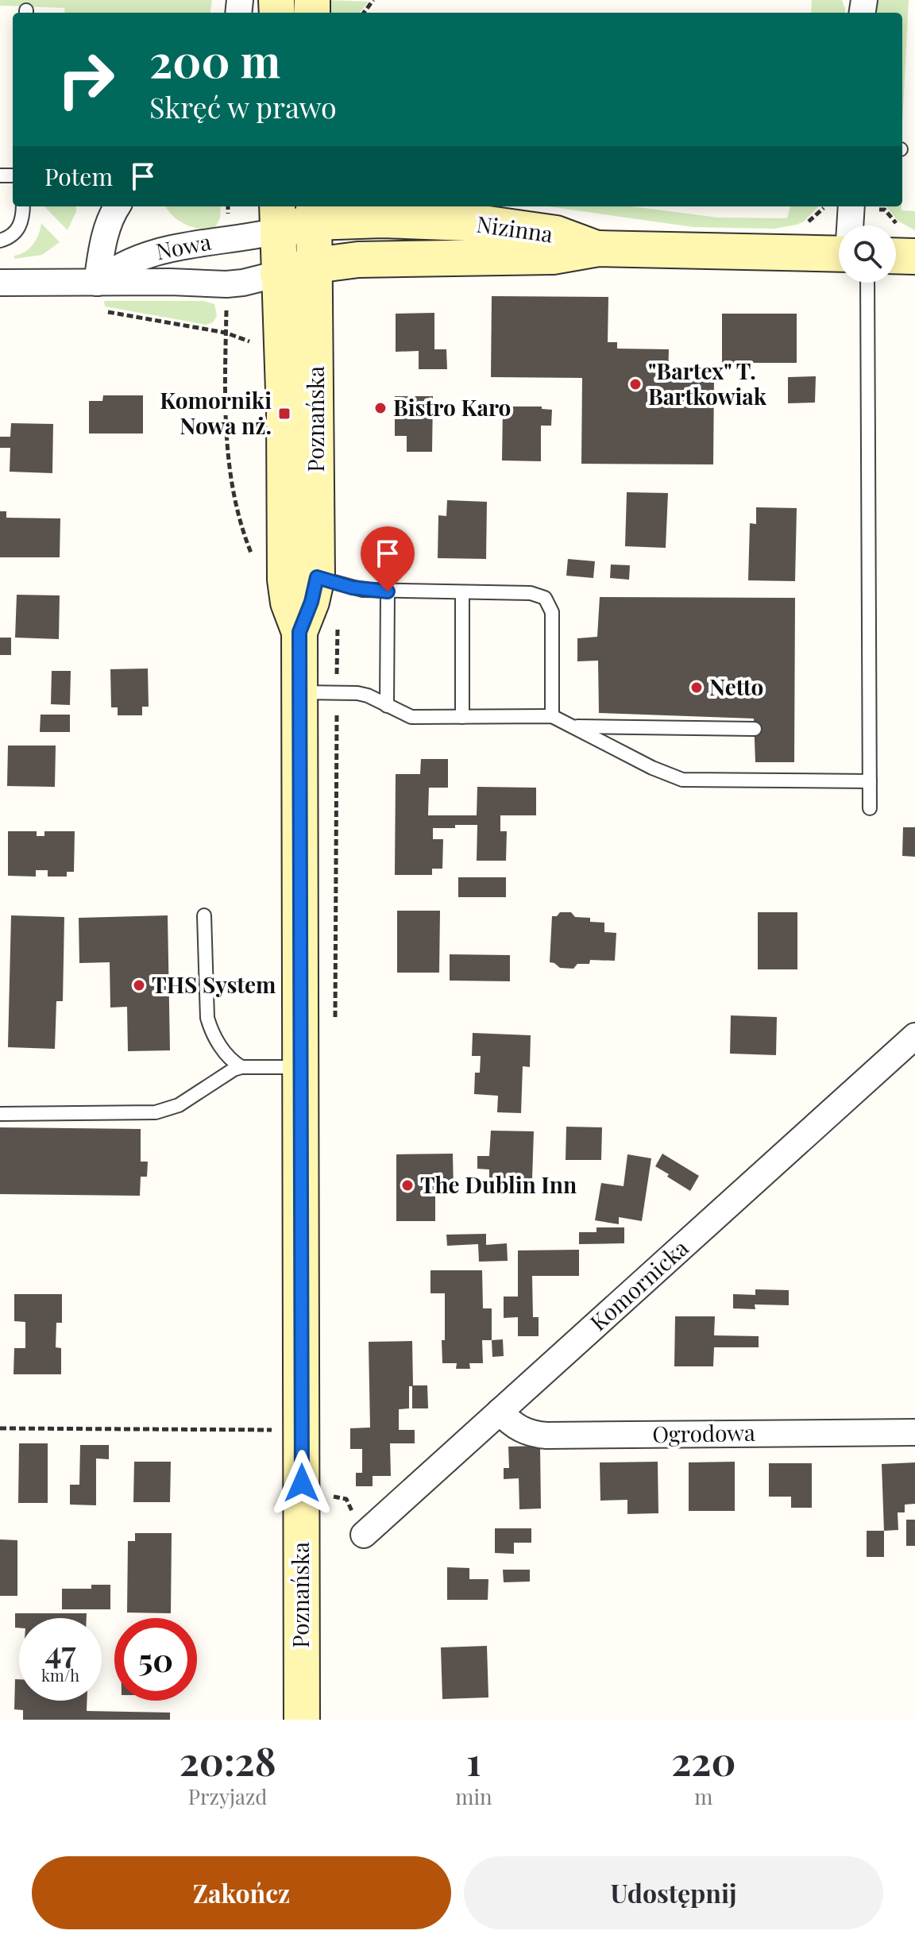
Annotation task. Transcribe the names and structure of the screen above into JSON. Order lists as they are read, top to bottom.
{
  "streets": {
    "main road": ["Nizinna", "Poznańska"],
    "street": ["Nowa", "Komornicka", "Ogrodowa"]
  },
  "crossings": [
    ["Nizinna", "Nowa"],
    ["Nizinna", "Poznańska"],
    ["Nowa", "Poznańska"],
    ["Komornicka", "Ogrodowa"]
  ],
  "places": {
    "other": [
      "\"Bartex\" T. Bartkowiak",
      "Bistro Karo",
      "Netto",
      "THS System",
      "The Dublin Inn"
    ],
    "transit": ["Komorniki Nowa nż."]
  },
  "page": {
    "turn": ["200 m", "Skręć w prawo"],
    "then": "Potem",
    "speed": "47 km/h",
    "limit": "50",
    "eta": [
      "20:28",
      "Przyjazd",
      "1",
      "min",
      "220",
      "m"
    ],
    "buttons": ["Zakończ", "Udostępnij"]
  }
}
